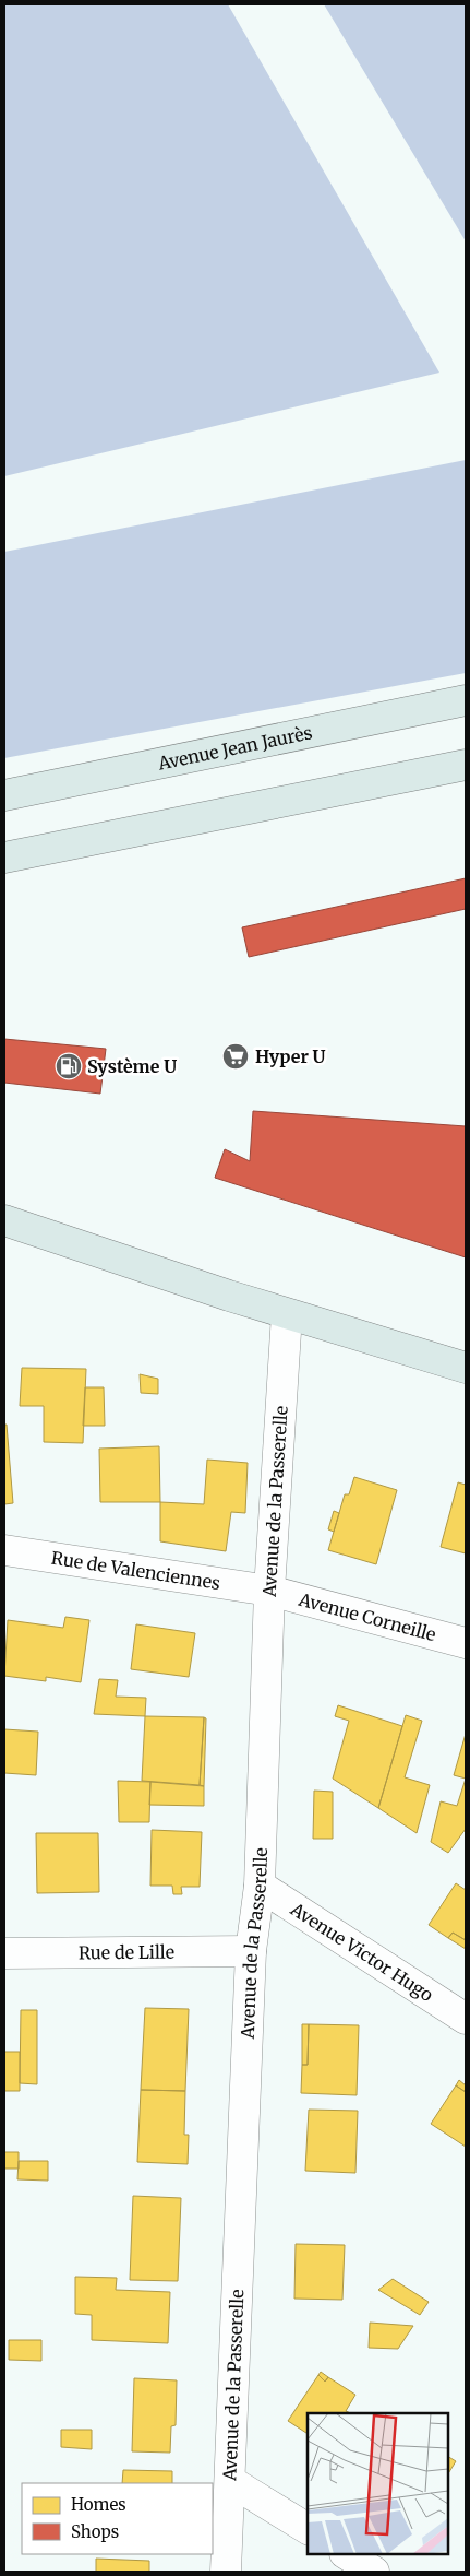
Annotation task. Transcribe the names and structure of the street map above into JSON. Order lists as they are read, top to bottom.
{
  "streets": {
    "main road": ["Avenue Jean Jaurès"],
    "street": [
      "Avenue de la Passerelle",
      "Rue de Valenciennes",
      "Avenue Corneille",
      "Rue de Lille",
      "Avenue Victor Hugo"
    ]
  },
  "crossings": [
    ["Avenue de la Passerelle", "Rue de Valenciennes"],
    ["Avenue de la Passerelle", "Avenue Corneille"],
    ["Avenue de la Passerelle", "Rue de Lille"],
    ["Avenue de la Passerelle", "Avenue Victor Hugo"],
    ["Rue de Valenciennes", "Avenue Corneille"]
  ],
  "places": {
    "supermarket": ["Hyper U"],
    "fuel station": ["Système U"]
  },
  "legend": ["Homes", "Shops"]
}
